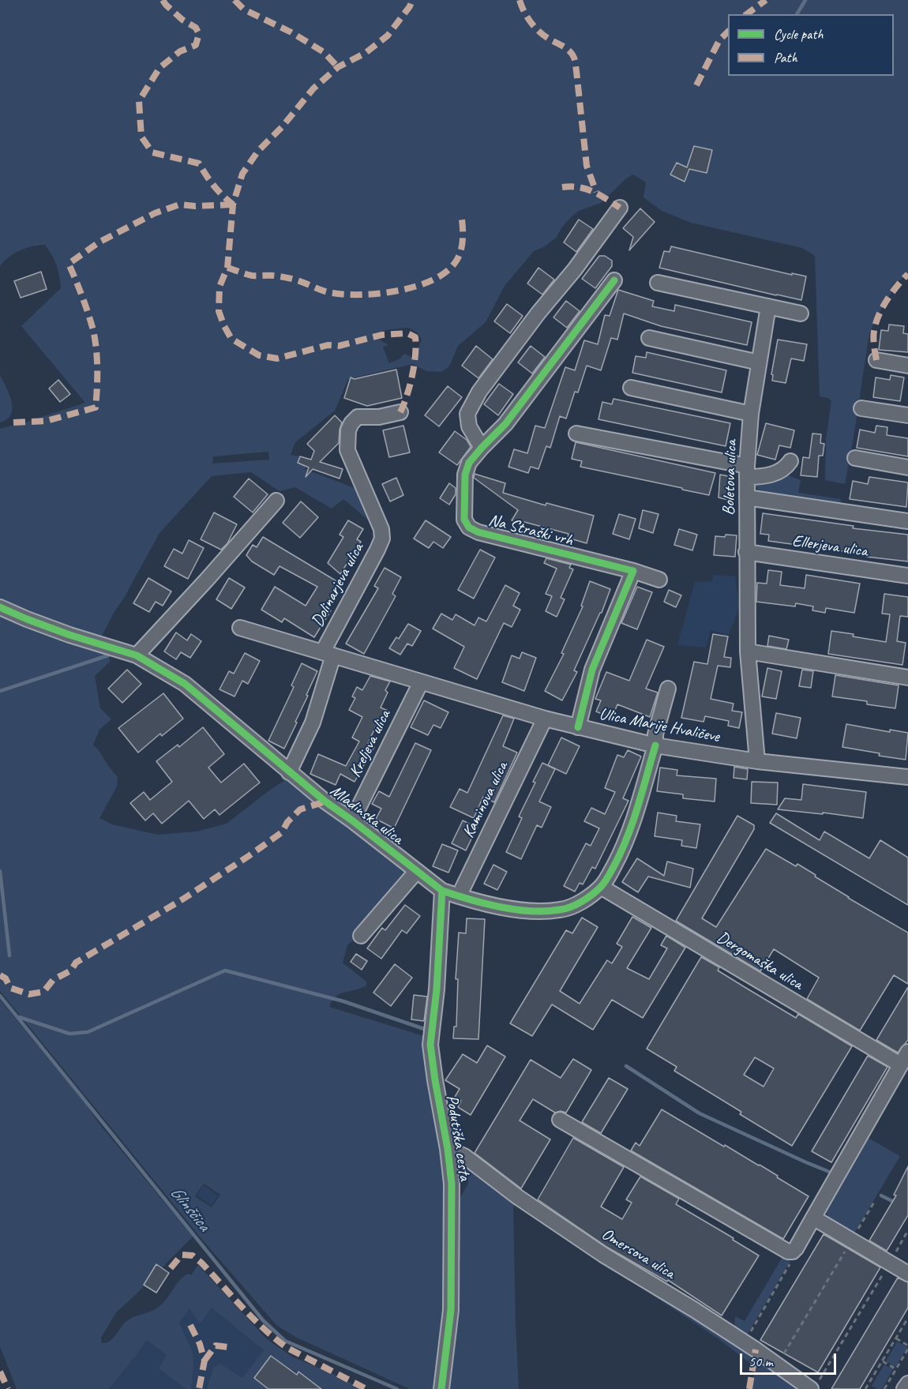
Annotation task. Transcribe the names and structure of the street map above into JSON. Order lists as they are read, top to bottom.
{
  "streets": {
    "street": [
      "Boletova ulica",
      "Na Straški vrh",
      "Ellerjeva ulica",
      "Dolinarjeva ulica",
      "Ulica Marije Hvaličeve",
      "Kreljeva ulica",
      "Kaminova ulica",
      "Mladinska ulica",
      "Dergomaška ulica",
      "Podutiška cesta",
      "Omersova ulica"
    ]
  },
  "crossings": [
    ["Boletova ulica", "Ellerjeva ulica"],
    ["Boletova ulica", "Ulica Marije Hvaličeve"],
    ["Dolinarjeva ulica", "Ulica Marije Hvaličeve"],
    ["Ulica Marije Hvaličeve", "Kreljeva ulica"],
    ["Ulica Marije Hvaličeve", "Kaminova ulica"],
    ["Ulica Marije Hvaličeve", "Mladinska ulica"],
    ["Kreljeva ulica", "Mladinska ulica"],
    ["Kaminova ulica", "Mladinska ulica"],
    ["Mladinska ulica", "Dergomaška ulica"],
    ["Mladinska ulica", "Podutiška cesta"],
    ["Podutiška cesta", "Omersova ulica"]
  ],
  "water": ["Glinščica"],
  "legend": ["Cycle path", "Path"],
  "scale_bar": "50 m"
}
